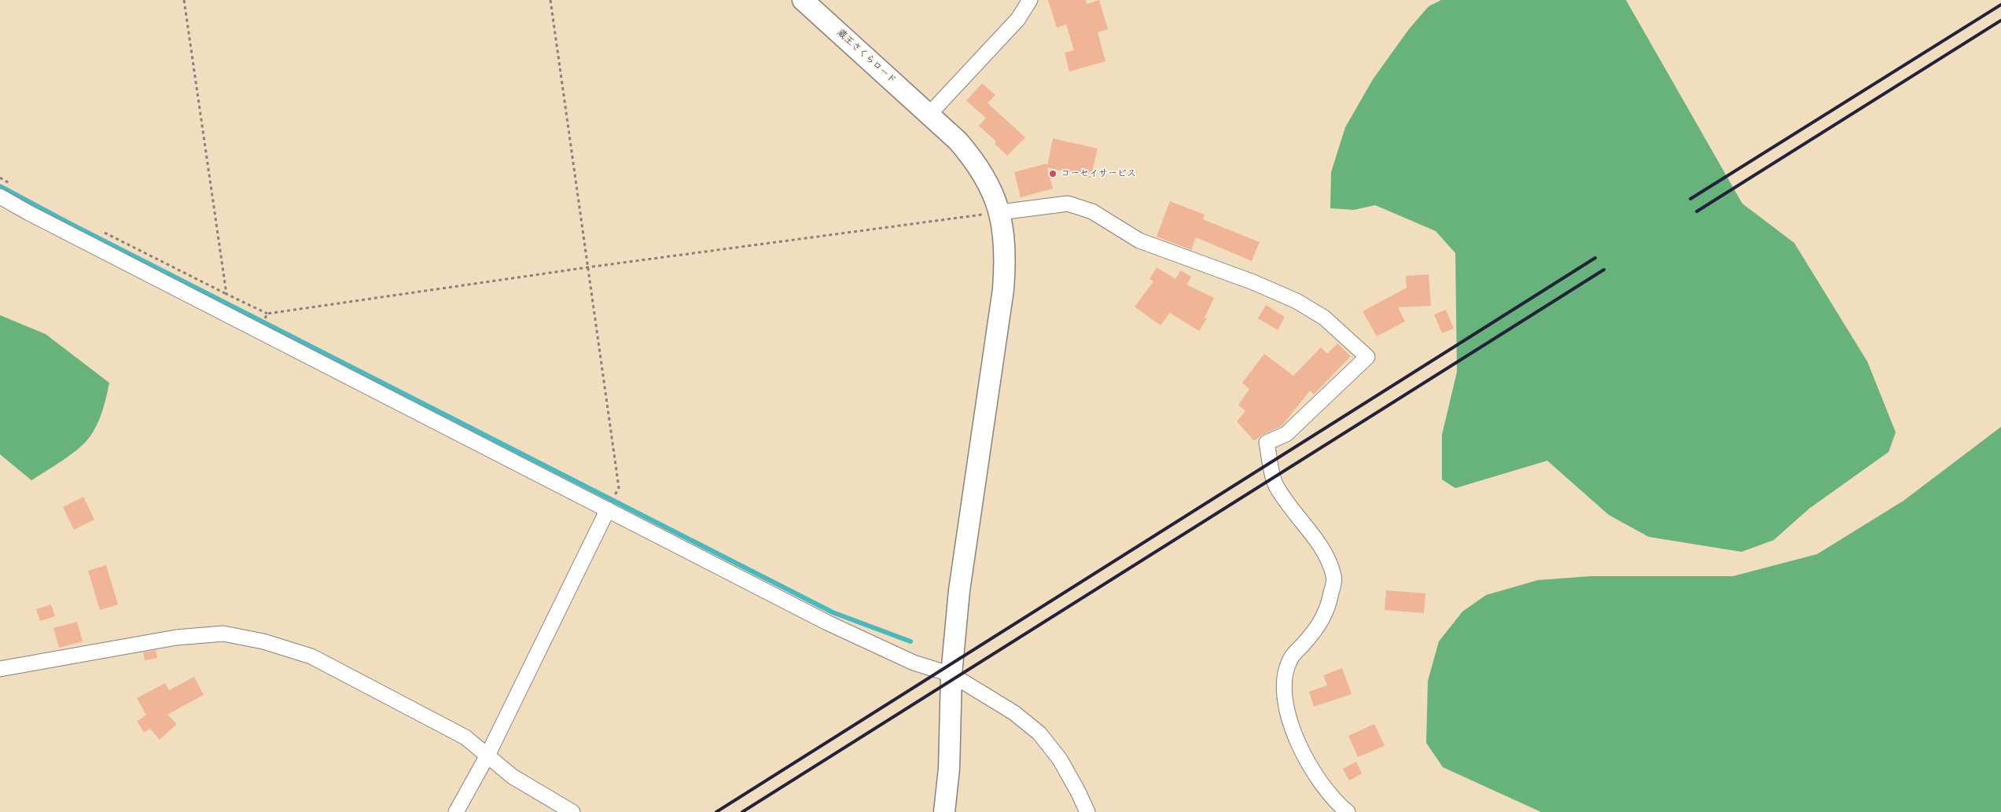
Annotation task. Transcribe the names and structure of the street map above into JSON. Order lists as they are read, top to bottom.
{
  "streets": {
    "street": ["蔵王さくらロード"]
  },
  "places": ["コーセイサービス"]
}
